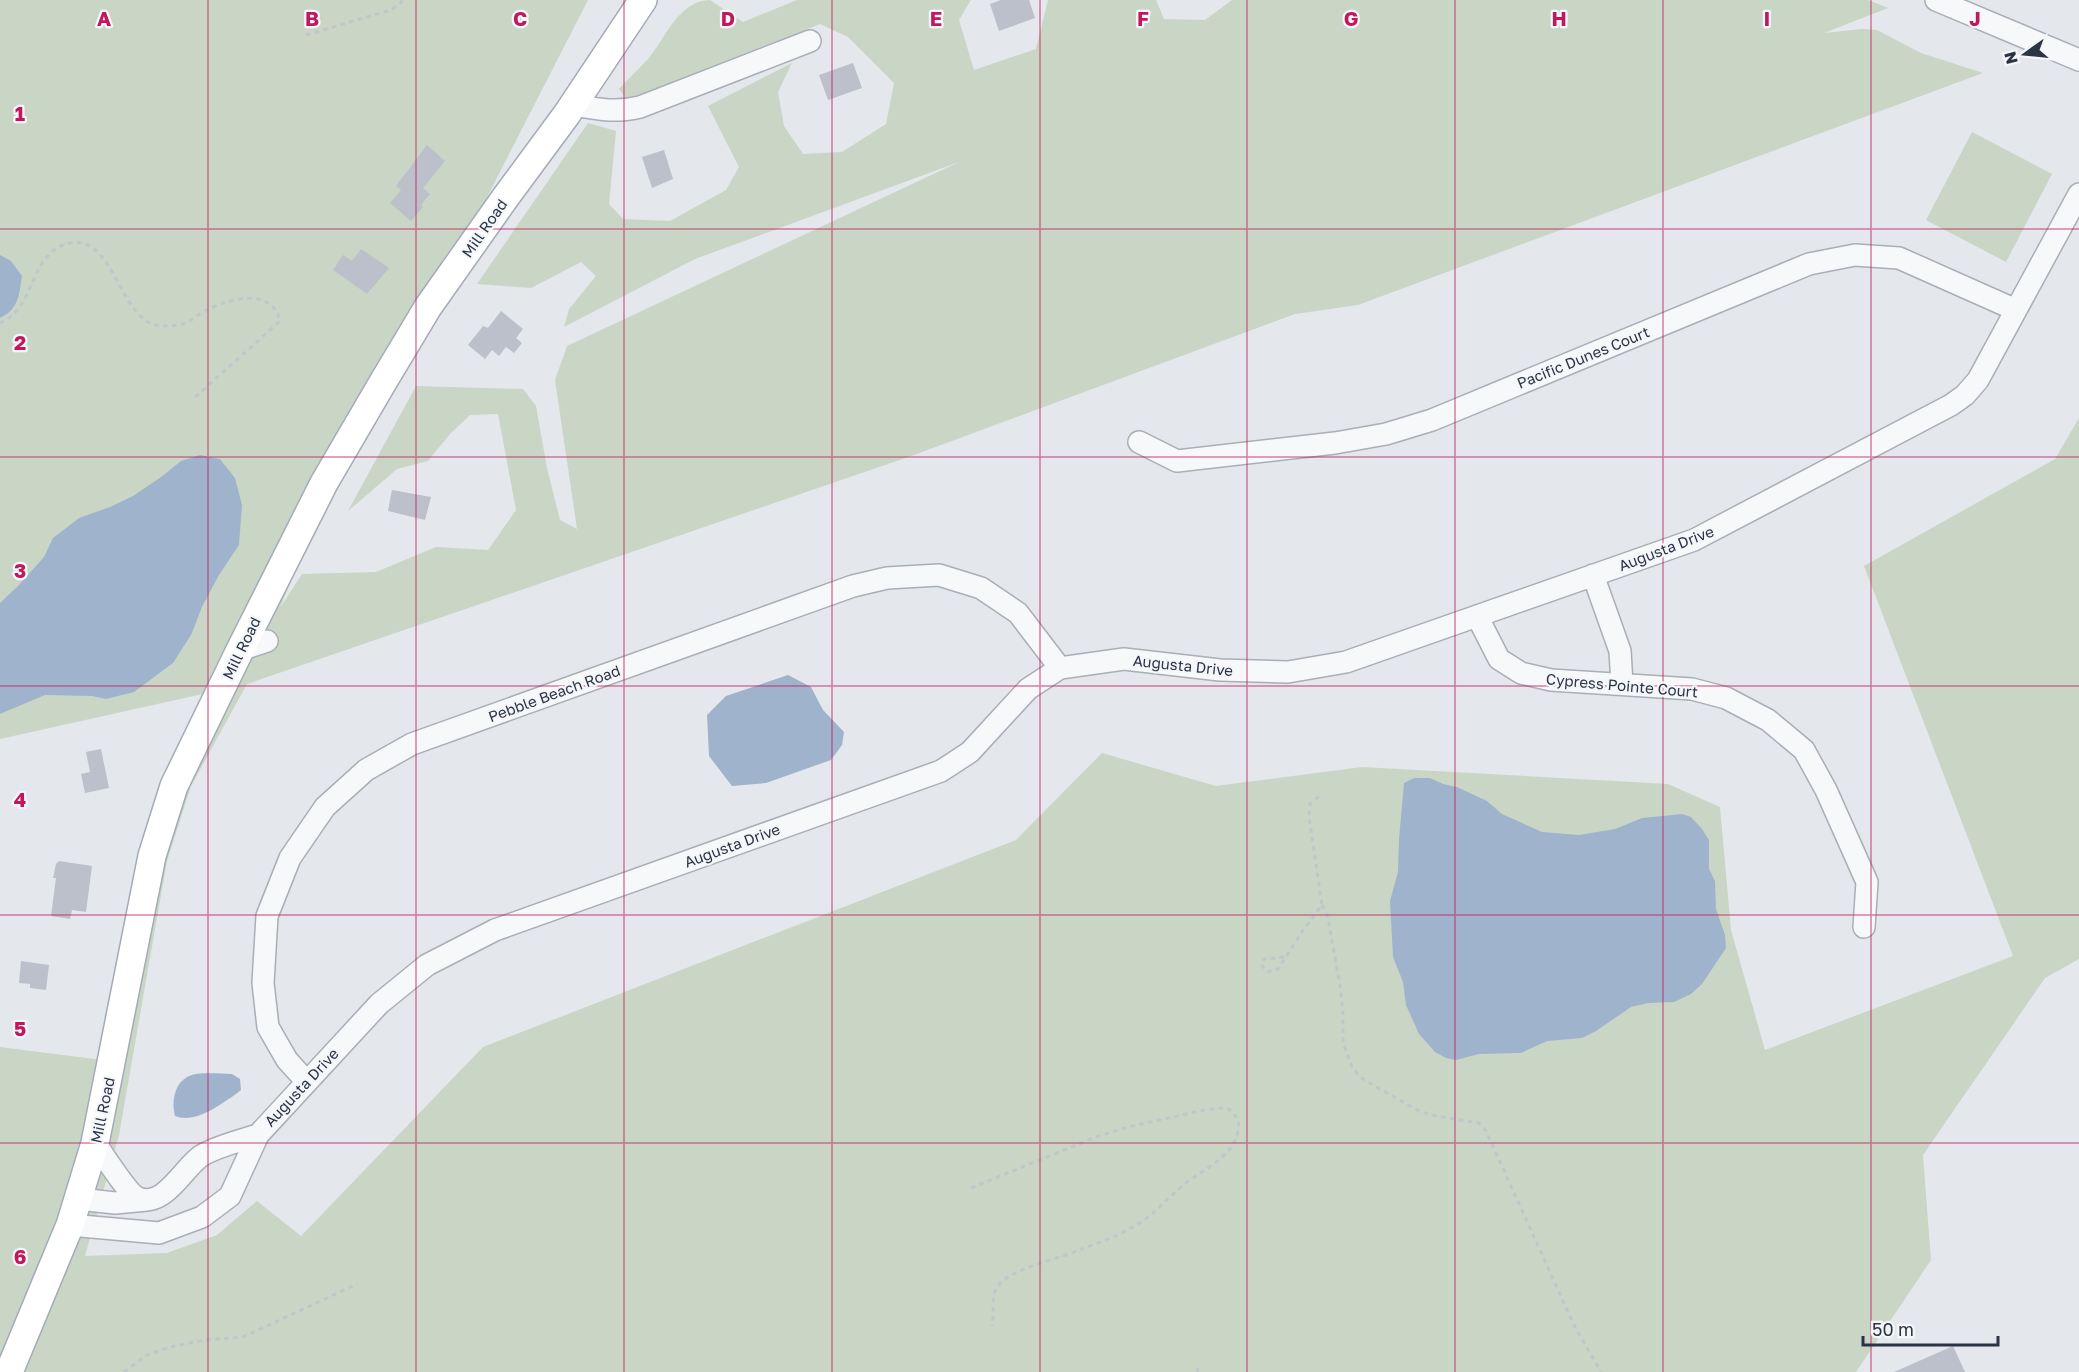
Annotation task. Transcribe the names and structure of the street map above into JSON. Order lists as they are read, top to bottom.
{
  "streets": {
    "main road": ["Mill Road"],
    "street": [
      "Pacific Dunes Court",
      "Augusta Drive",
      "Cypress Pointe Court",
      "Pebble Beach Road"
    ]
  },
  "crossings": [
    ["Mill Road", "Augusta Drive"],
    ["Pacific Dunes Court", "Augusta Drive"],
    ["Augusta Drive", "Cypress Pointe Court"],
    ["Augusta Drive", "Pebble Beach Road"]
  ],
  "scale_bar": "50 m",
  "north": "left",
  "grid": {
    "columns": [
      "A",
      "B",
      "C",
      "D",
      "E",
      "F",
      "G",
      "H",
      "I",
      "J"
    ],
    "rows": [
      "1",
      "2",
      "3",
      "4",
      "5",
      "6"
    ]
  }
}
